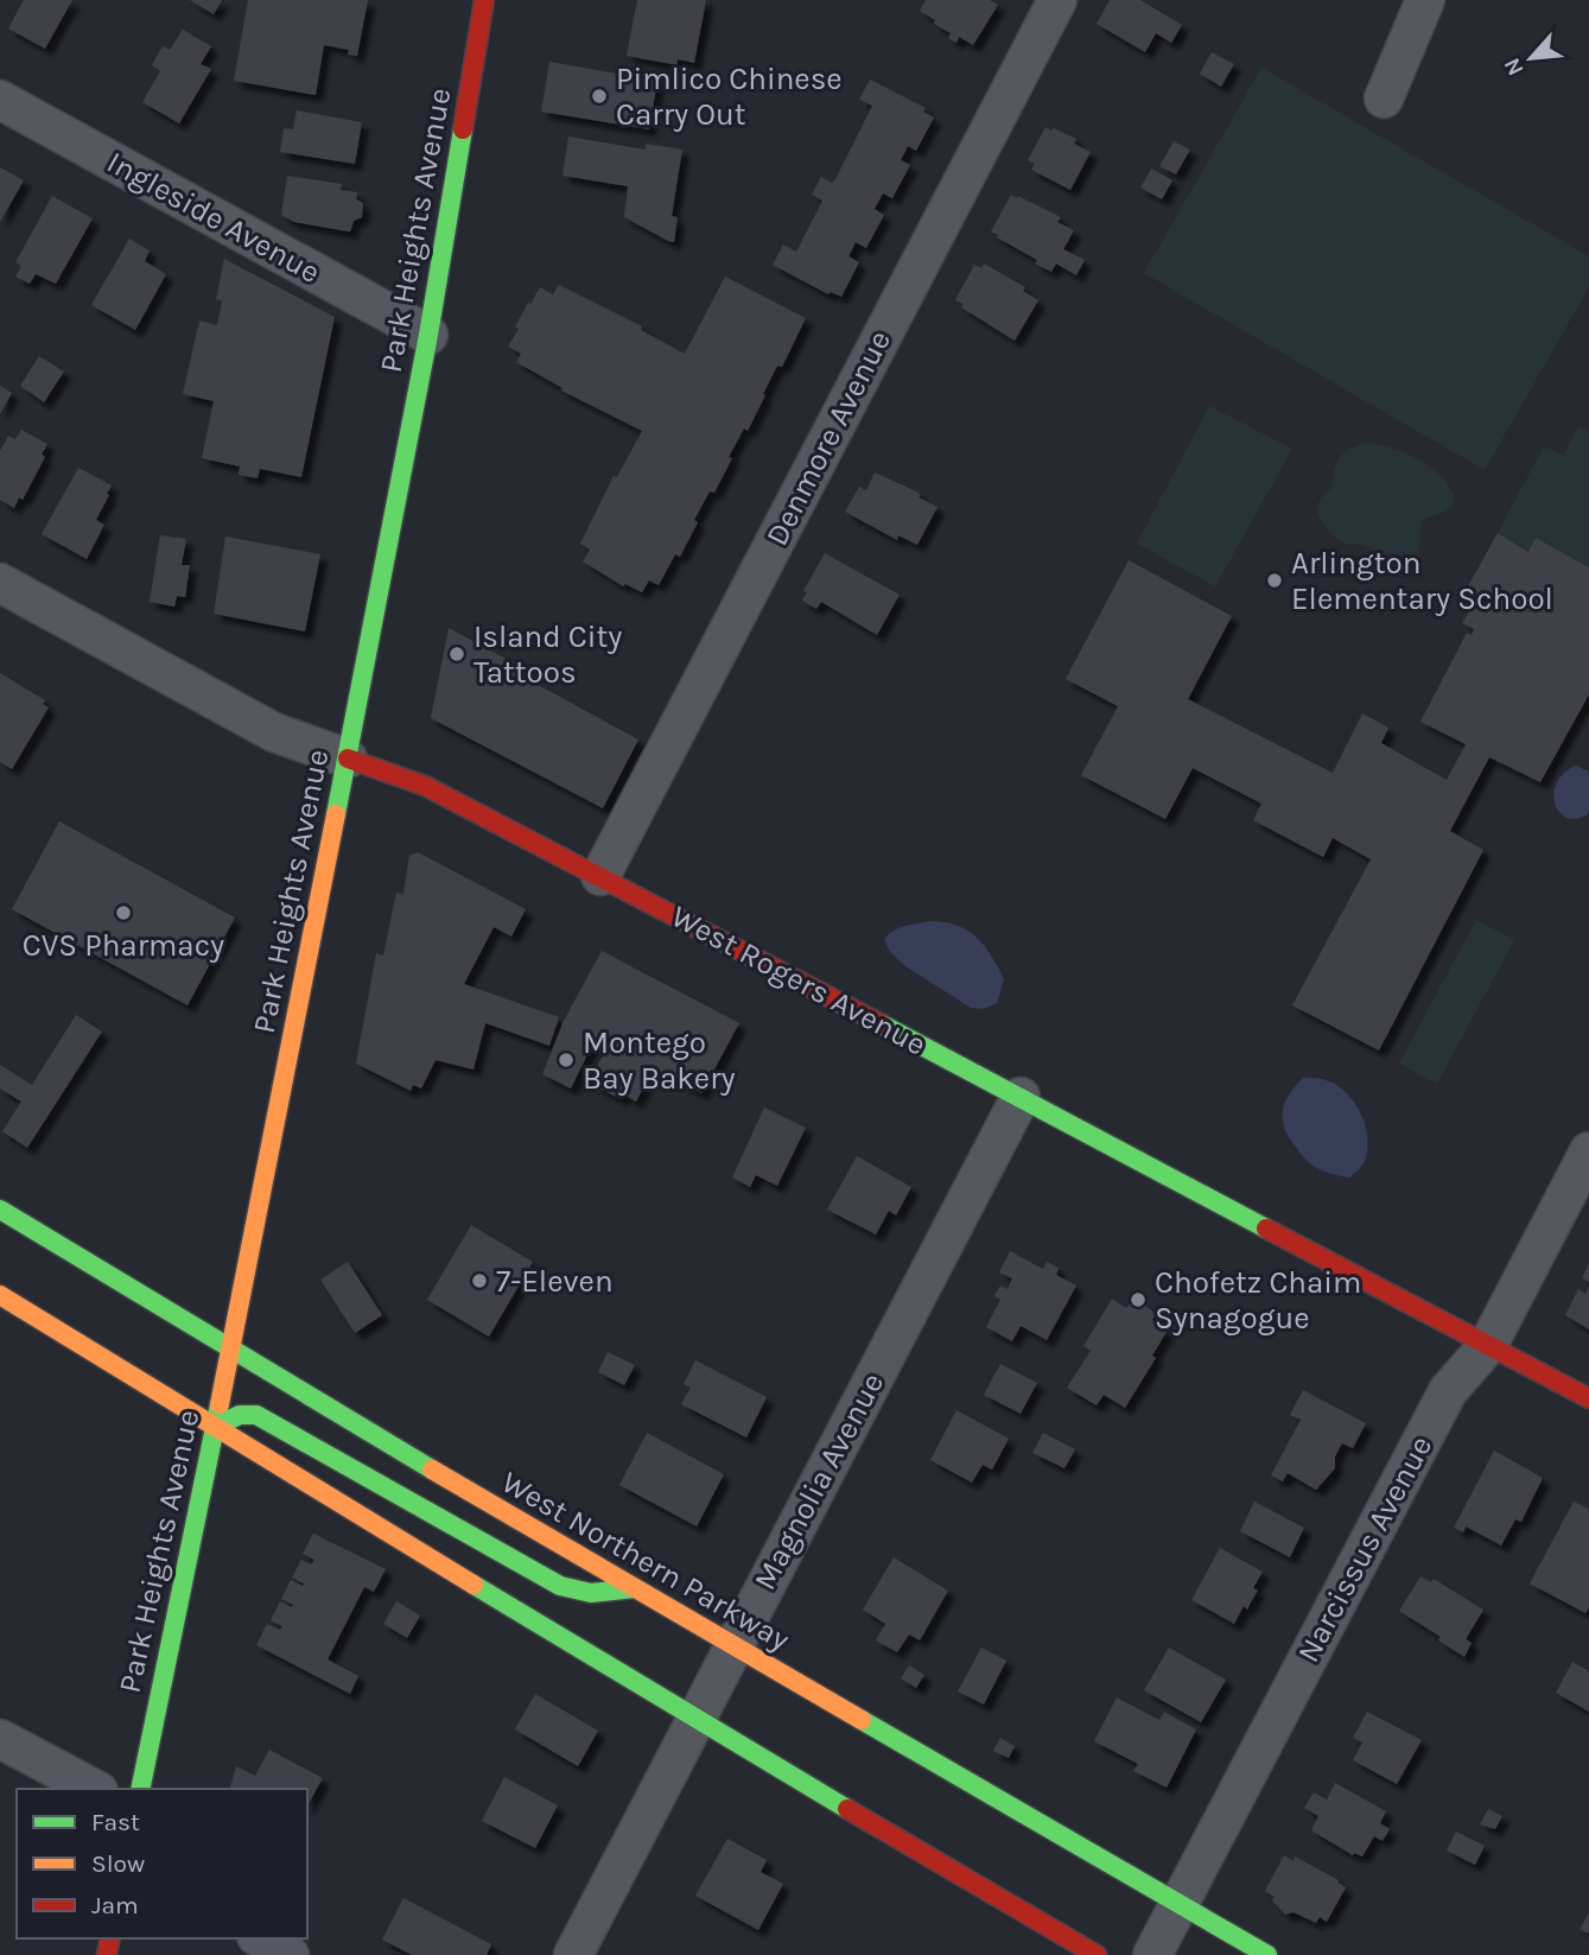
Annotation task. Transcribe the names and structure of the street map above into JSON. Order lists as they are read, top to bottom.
{
  "streets": {
    "main road": ["Park Heights Avenue", "West Rogers Avenue", "West Northern Parkway"],
    "street": [
      "Ingleside Avenue",
      "Denmore Avenue",
      "Magnolia Avenue",
      "Narcissus Avenue"
    ]
  },
  "crossings": [
    ["Ingleside Avenue", "Park Heights Avenue"],
    ["Park Heights Avenue", "West Rogers Avenue"],
    ["Park Heights Avenue", "West Northern Parkway"],
    ["Denmore Avenue", "West Rogers Avenue"],
    ["West Rogers Avenue", "Magnolia Avenue"],
    ["West Rogers Avenue", "Narcissus Avenue"],
    ["Magnolia Avenue", "West Northern Parkway"],
    ["Narcissus Avenue", "West Northern Parkway"]
  ],
  "places": [
    "Pimlico Chinese Carry Out",
    "Arlington Elementary School",
    "Island City Tattoos",
    "CVS Pharmacy",
    "Montego Bay Bakery",
    "7-Eleven",
    "Chofetz Chaim Synagogue"
  ],
  "legend": ["Fast", "Slow", "Jam"],
  "north": "bottom left"
}
